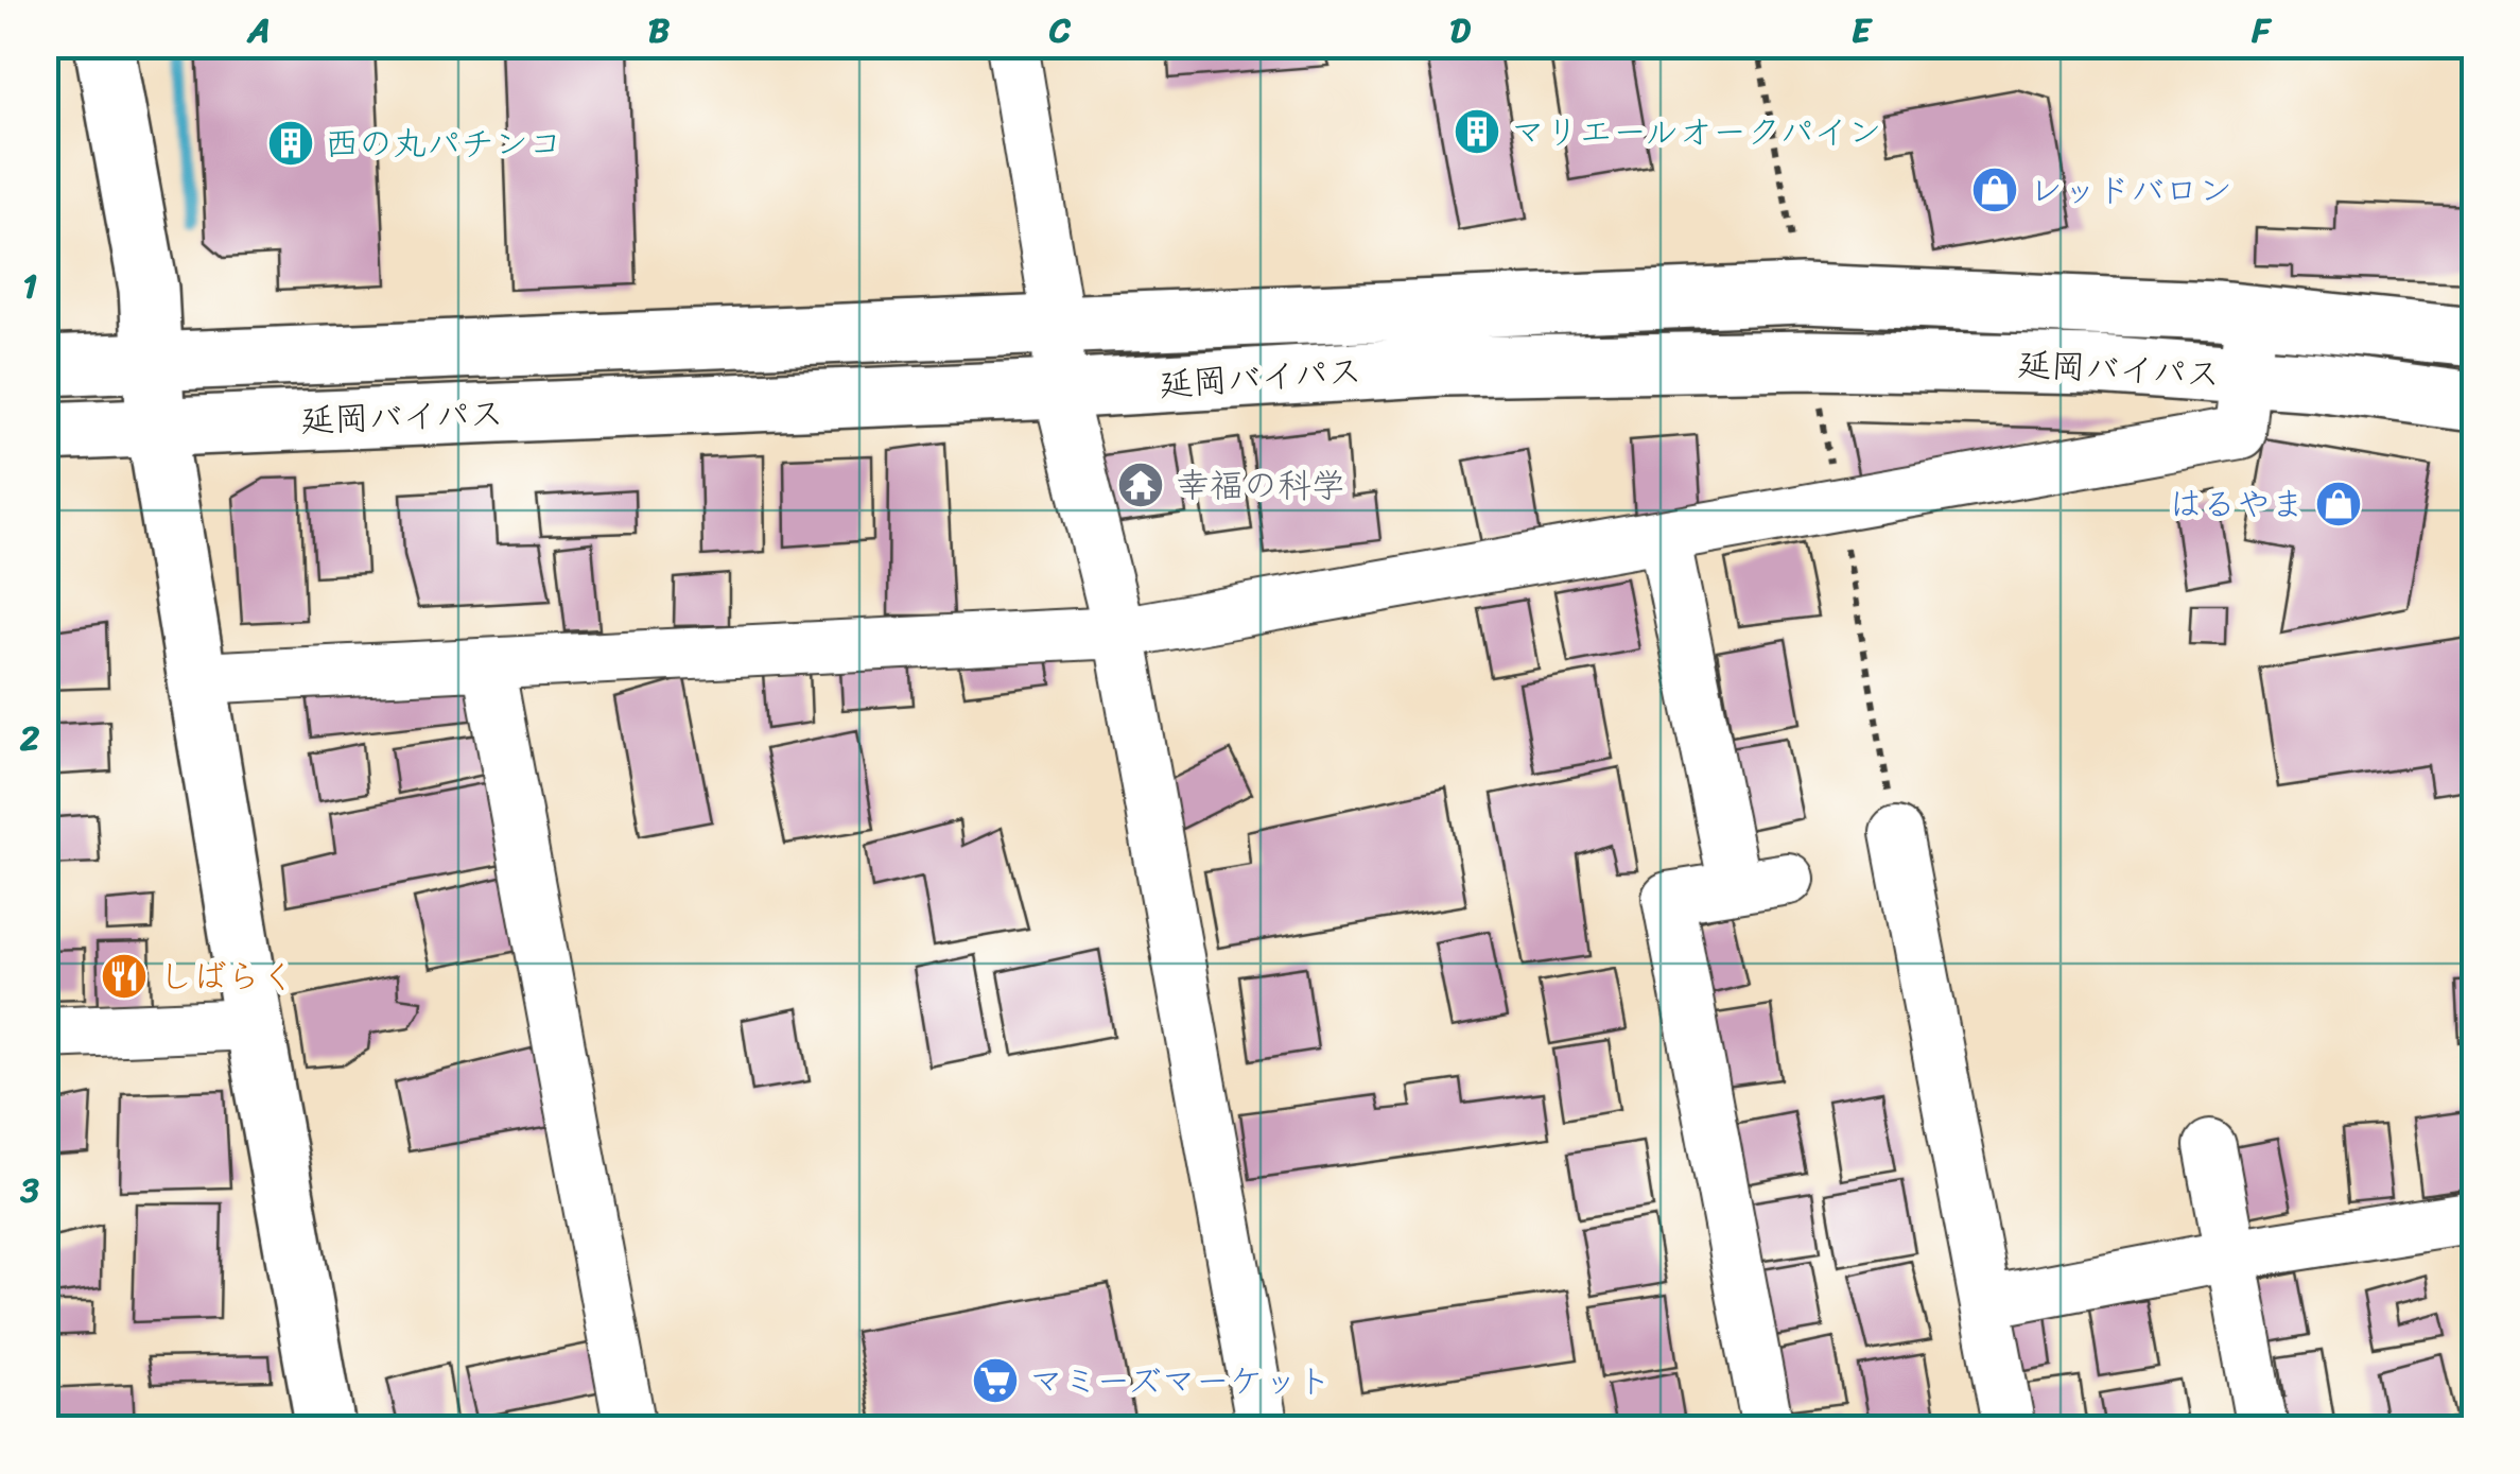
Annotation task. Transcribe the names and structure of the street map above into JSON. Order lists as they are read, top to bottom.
{
  "streets": {
    "main road": ["延岡バイパス"]
  },
  "places": {
    "building": ["マリエールオークパイン", "西の丸パチンコ"],
    "shop": ["レッドバロン", "はるやま"],
    "temple": ["幸福の科学"],
    "restaurant": ["しばらく"],
    "supermarket": ["マミーズマーケット"]
  },
  "grid": {
    "columns": [
      "A",
      "B",
      "C",
      "D",
      "E",
      "F"
    ],
    "rows": ["1", "2", "3"]
  }
}
